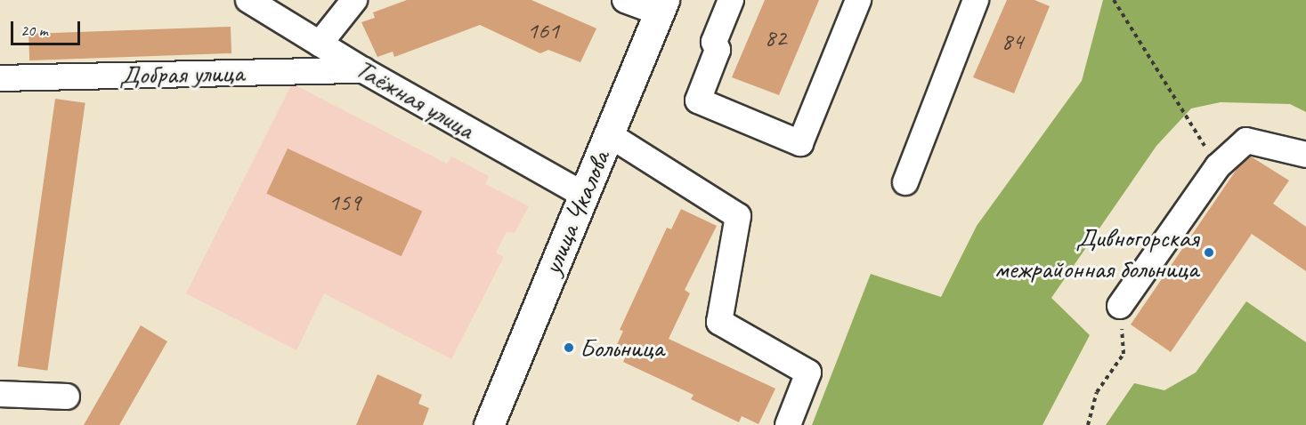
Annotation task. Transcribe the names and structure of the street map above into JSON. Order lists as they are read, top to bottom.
{
  "streets": {
    "main road": ["улица Чкалова"],
    "street": ["Добрая улица", "Таёжная улица"]
  },
  "crossings": [
    ["Добрая улица", "Таёжная улица"],
    ["Таёжная улица", "улица Чкалова"]
  ],
  "places": ["Дивногорская межрайонная больница", "Больница"],
  "house_numbers": [
    "161",
    "82",
    "84",
    "159"
  ],
  "scale_bar": "20 m"
}
